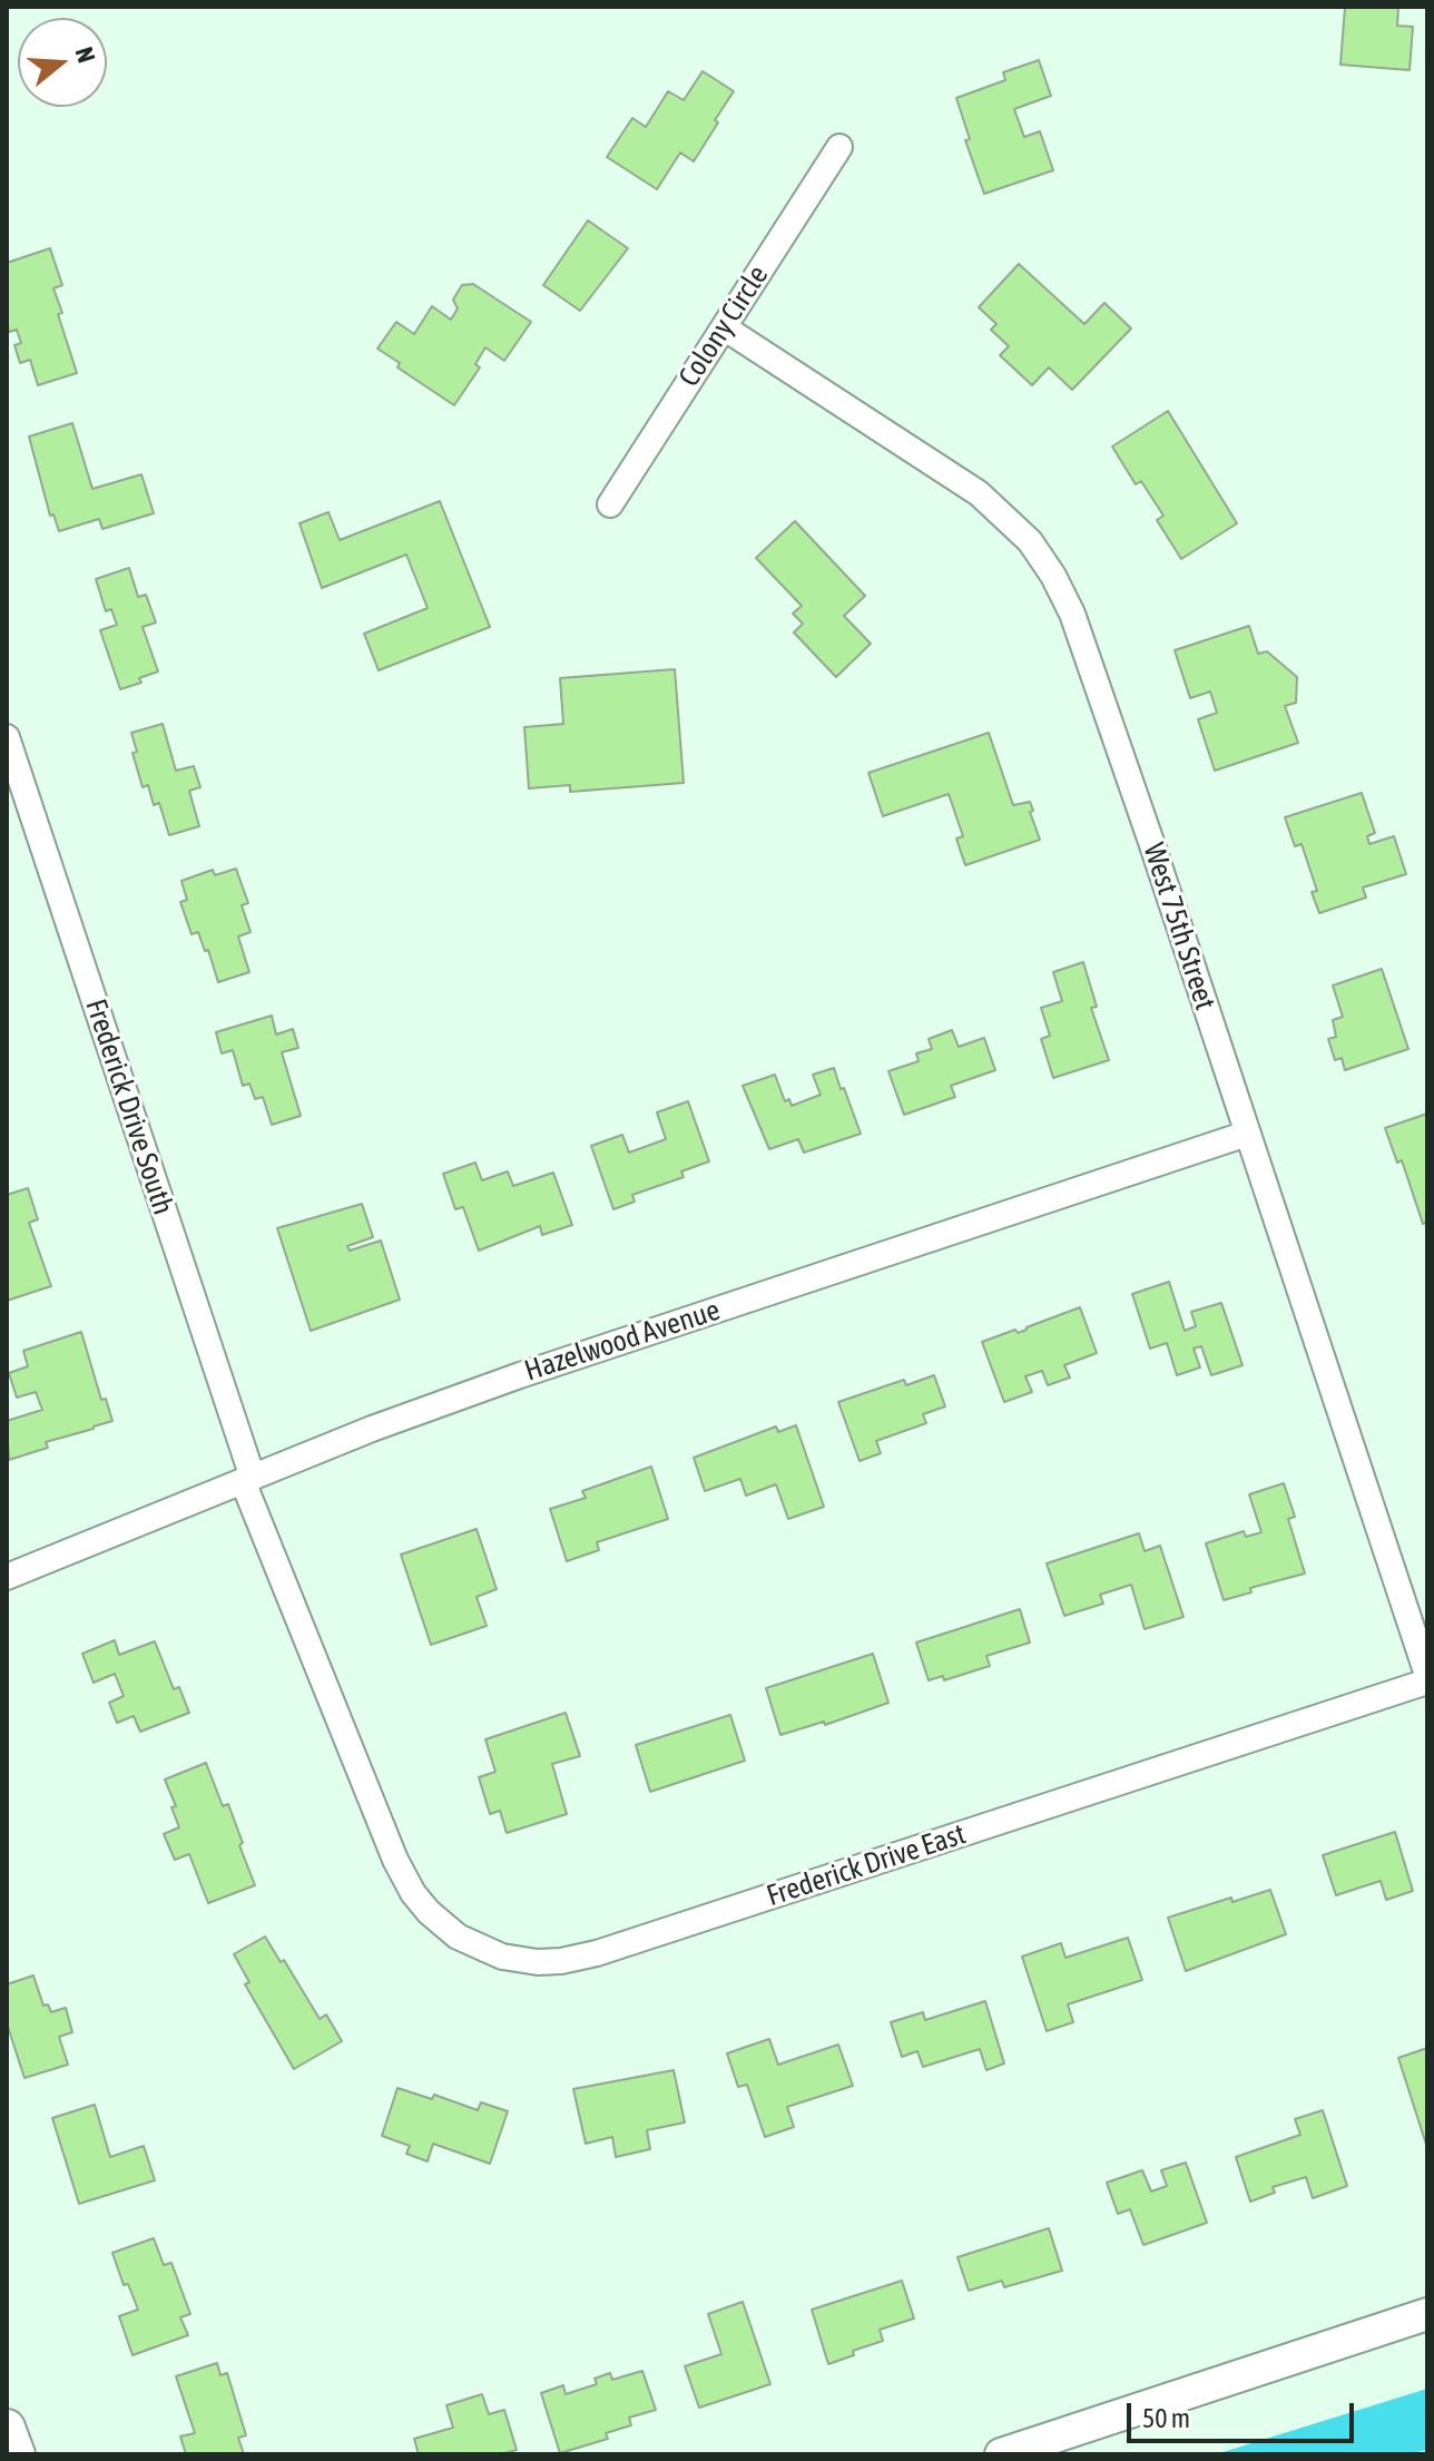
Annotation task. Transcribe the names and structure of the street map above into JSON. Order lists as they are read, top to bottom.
{
  "streets": {
    "street": [
      "Colony Circle",
      "West 75th Street",
      "Frederick Drive South",
      "Hazelwood Avenue",
      "Frederick Drive East"
    ]
  },
  "crossings": [
    ["Colony Circle", "West 75th Street"],
    ["West 75th Street", "Hazelwood Avenue"],
    ["West 75th Street", "Frederick Drive East"],
    ["Frederick Drive South", "Hazelwood Avenue"],
    ["Frederick Drive South", "Frederick Drive East"]
  ],
  "scale_bar": "50 m",
  "north": "right"
}
